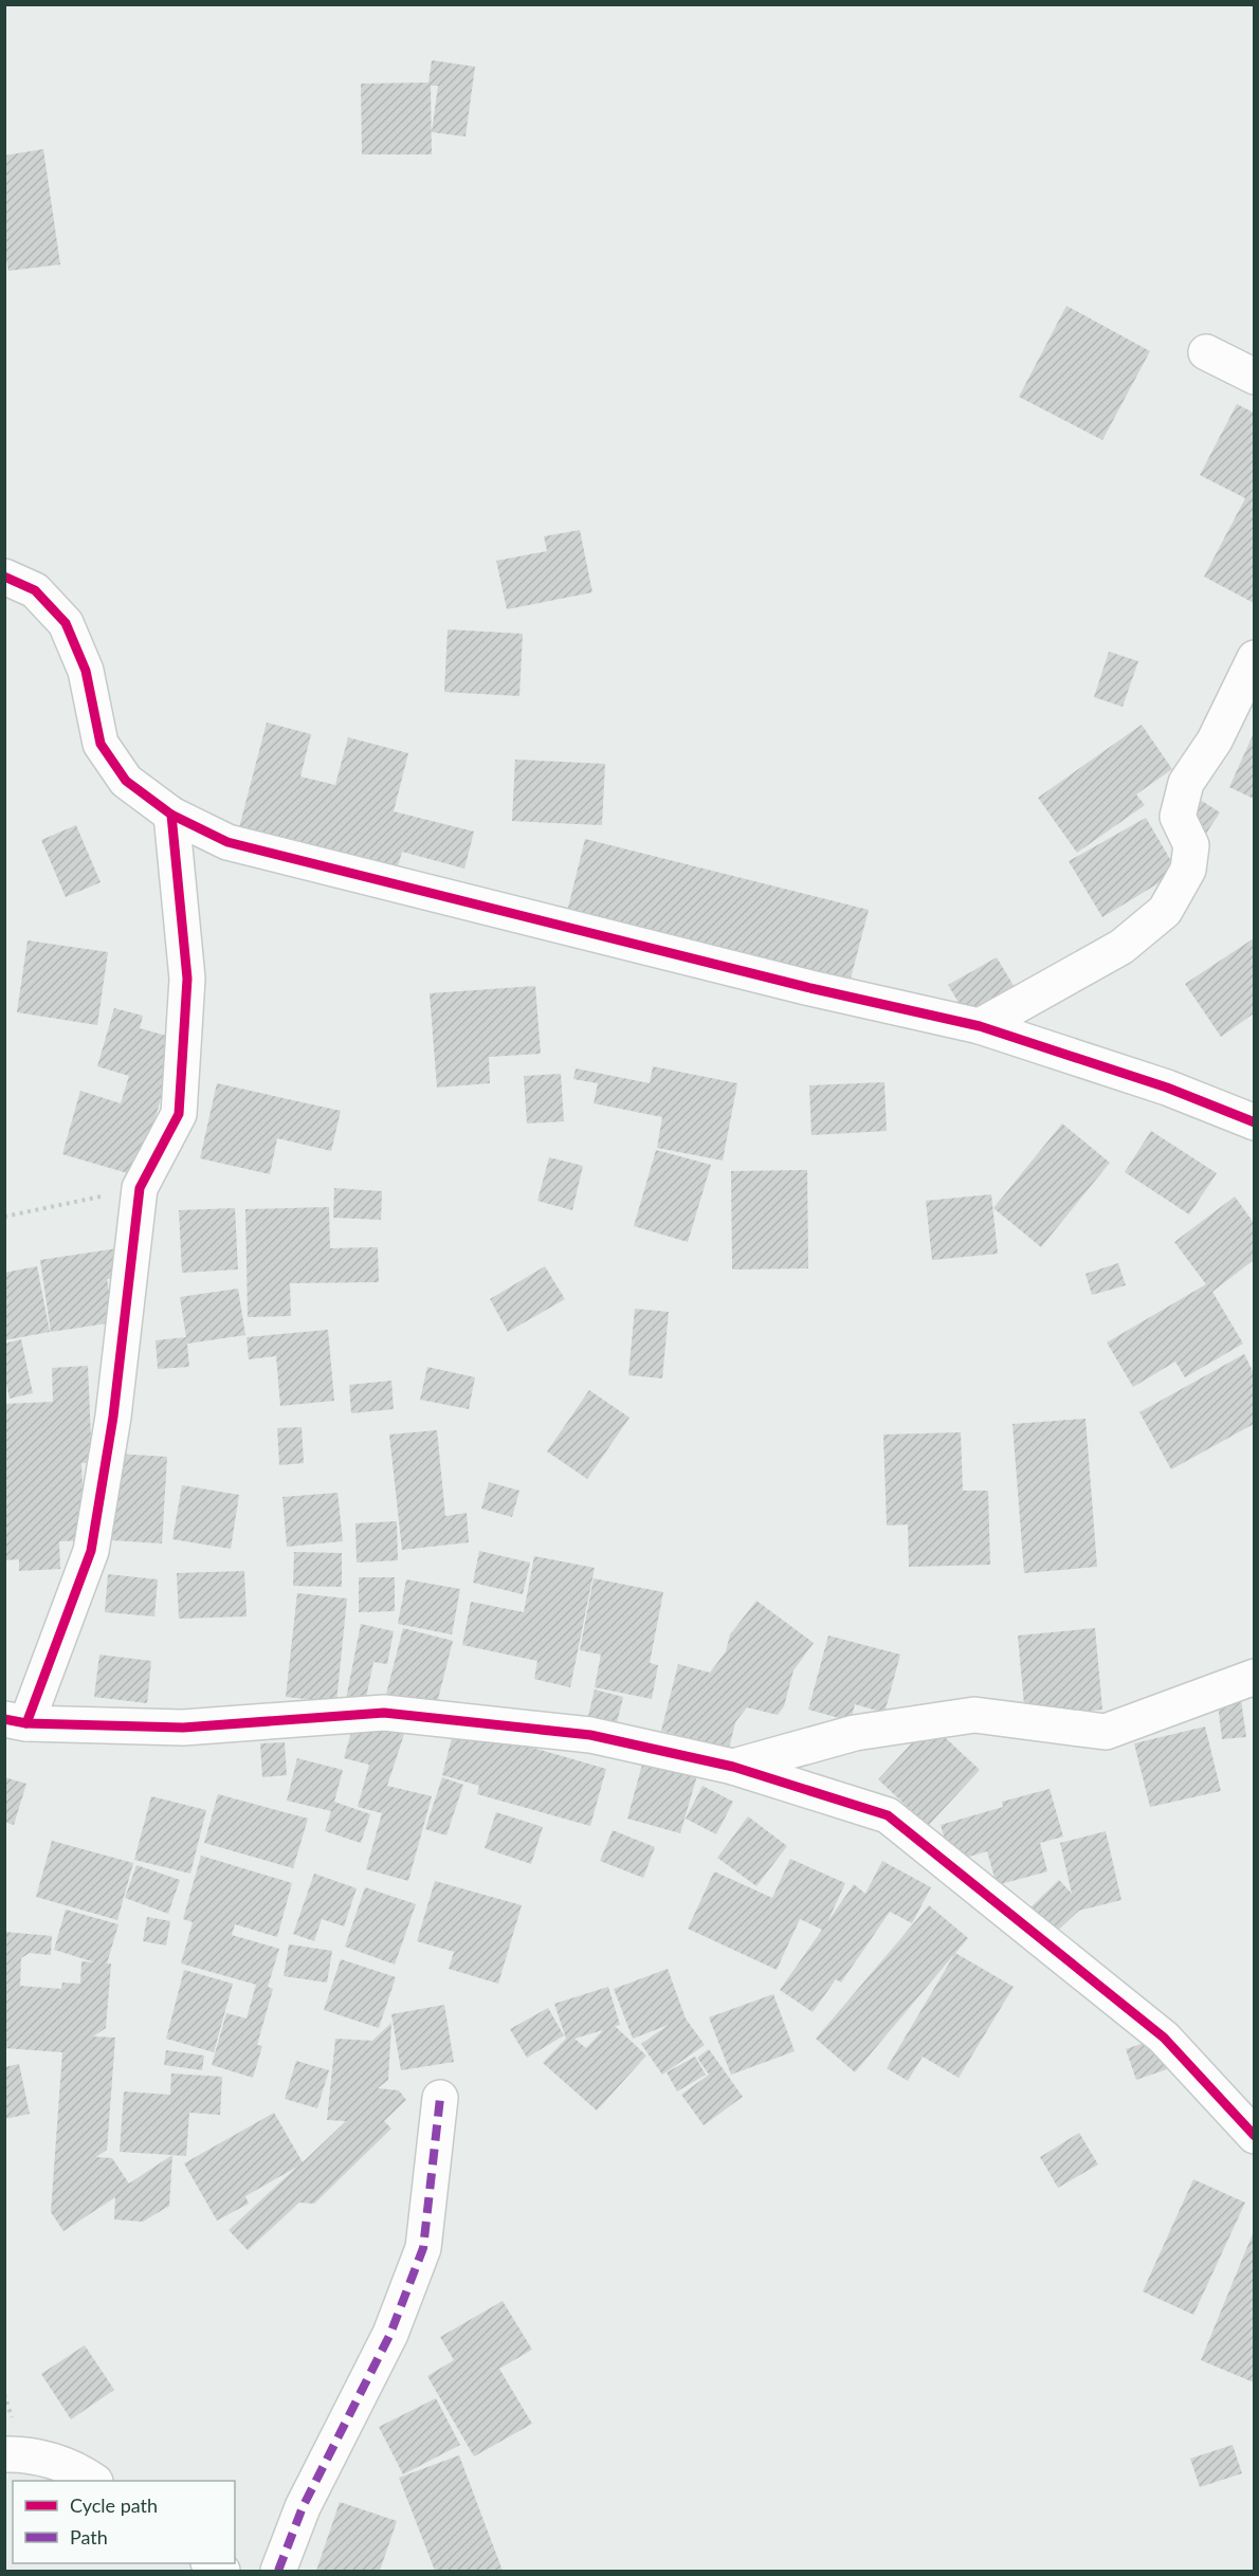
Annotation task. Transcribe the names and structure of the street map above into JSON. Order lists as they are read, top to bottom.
{
  "legend": ["Cycle path", "Path"]
}
